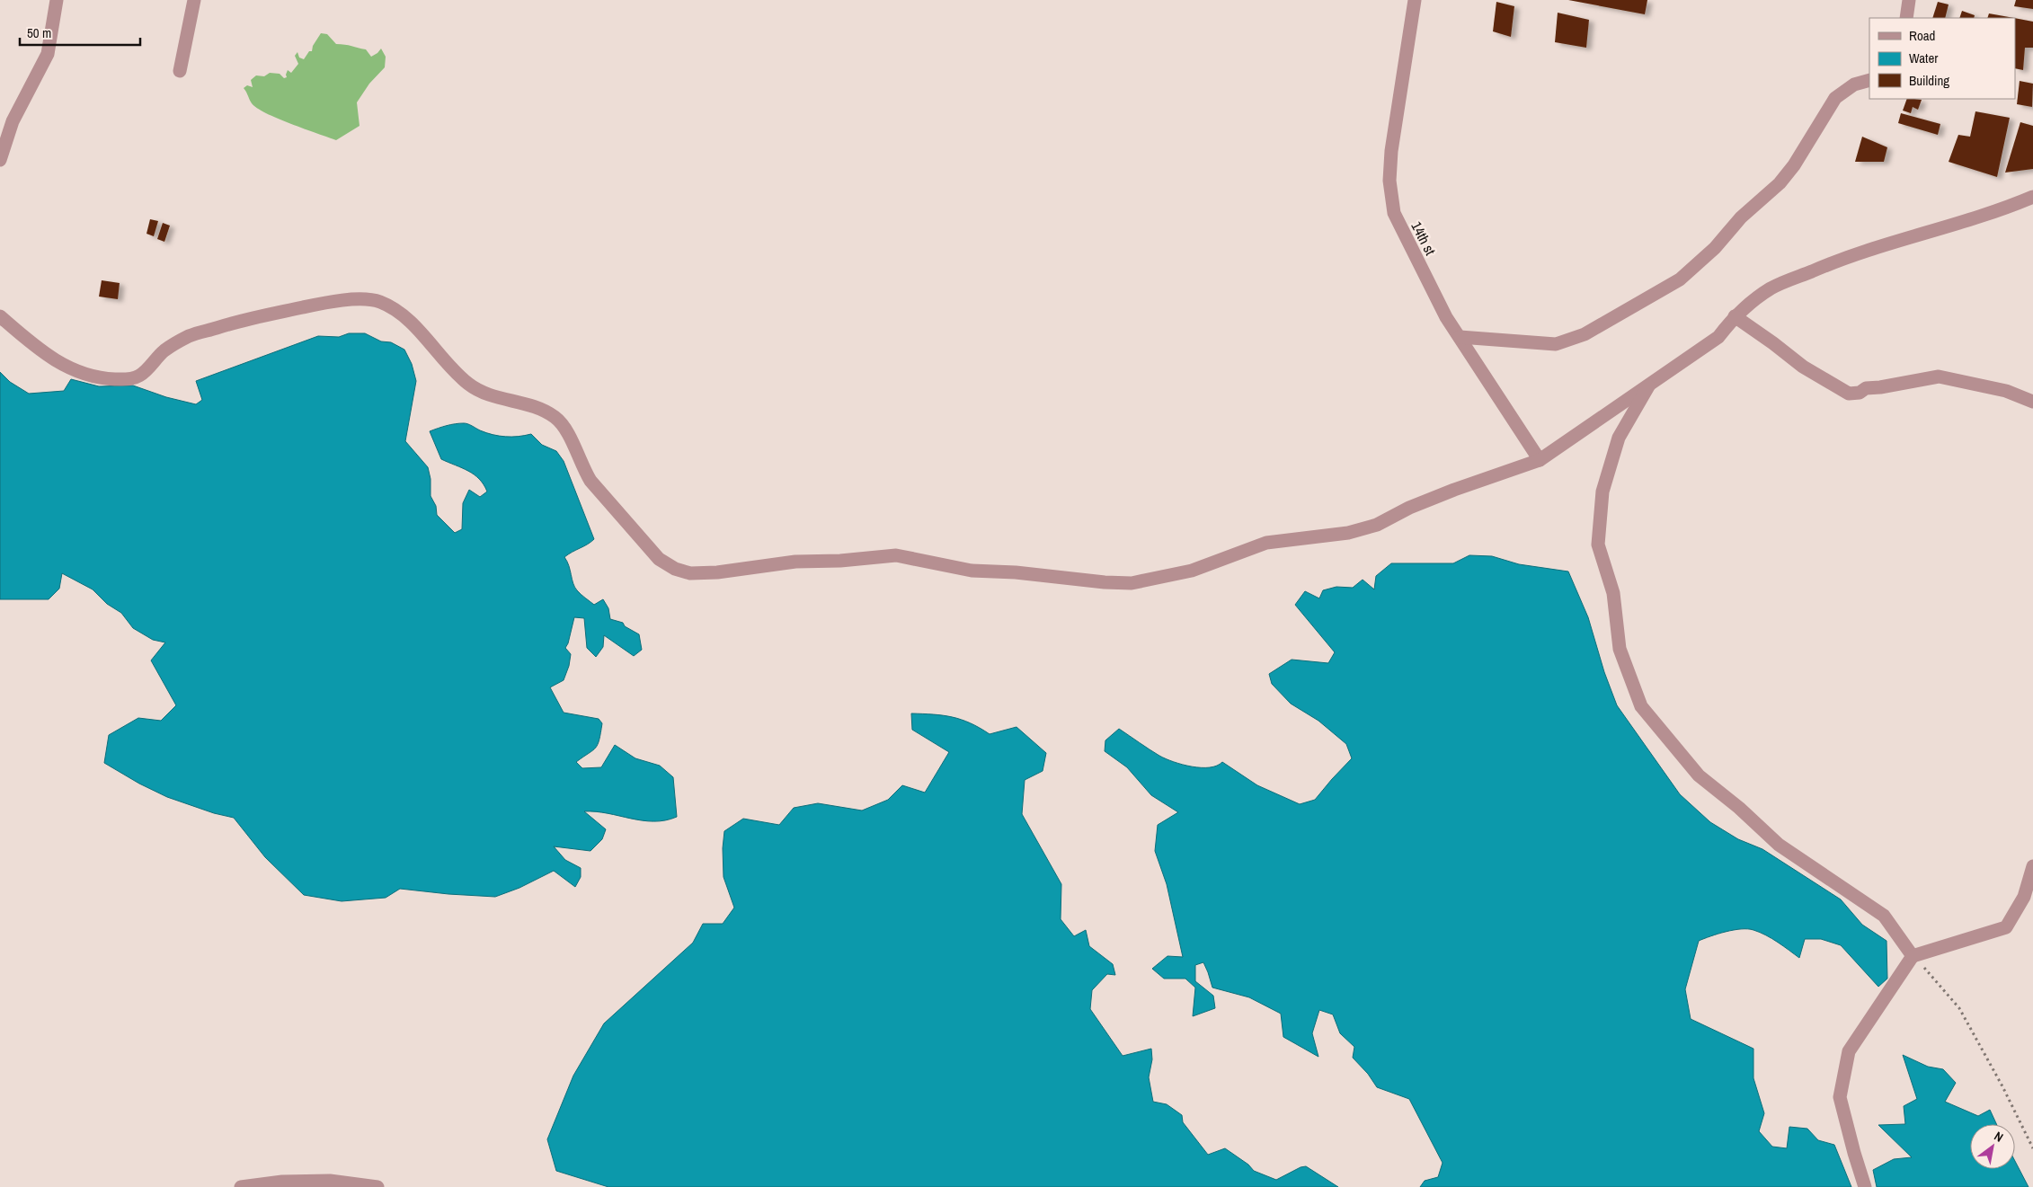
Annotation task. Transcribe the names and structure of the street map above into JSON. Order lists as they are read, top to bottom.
{
  "streets": {
    "street": ["14th st"]
  },
  "legend": ["Road", "Water", "Building"],
  "scale_bar": "50 m",
  "north": "top right"
}
